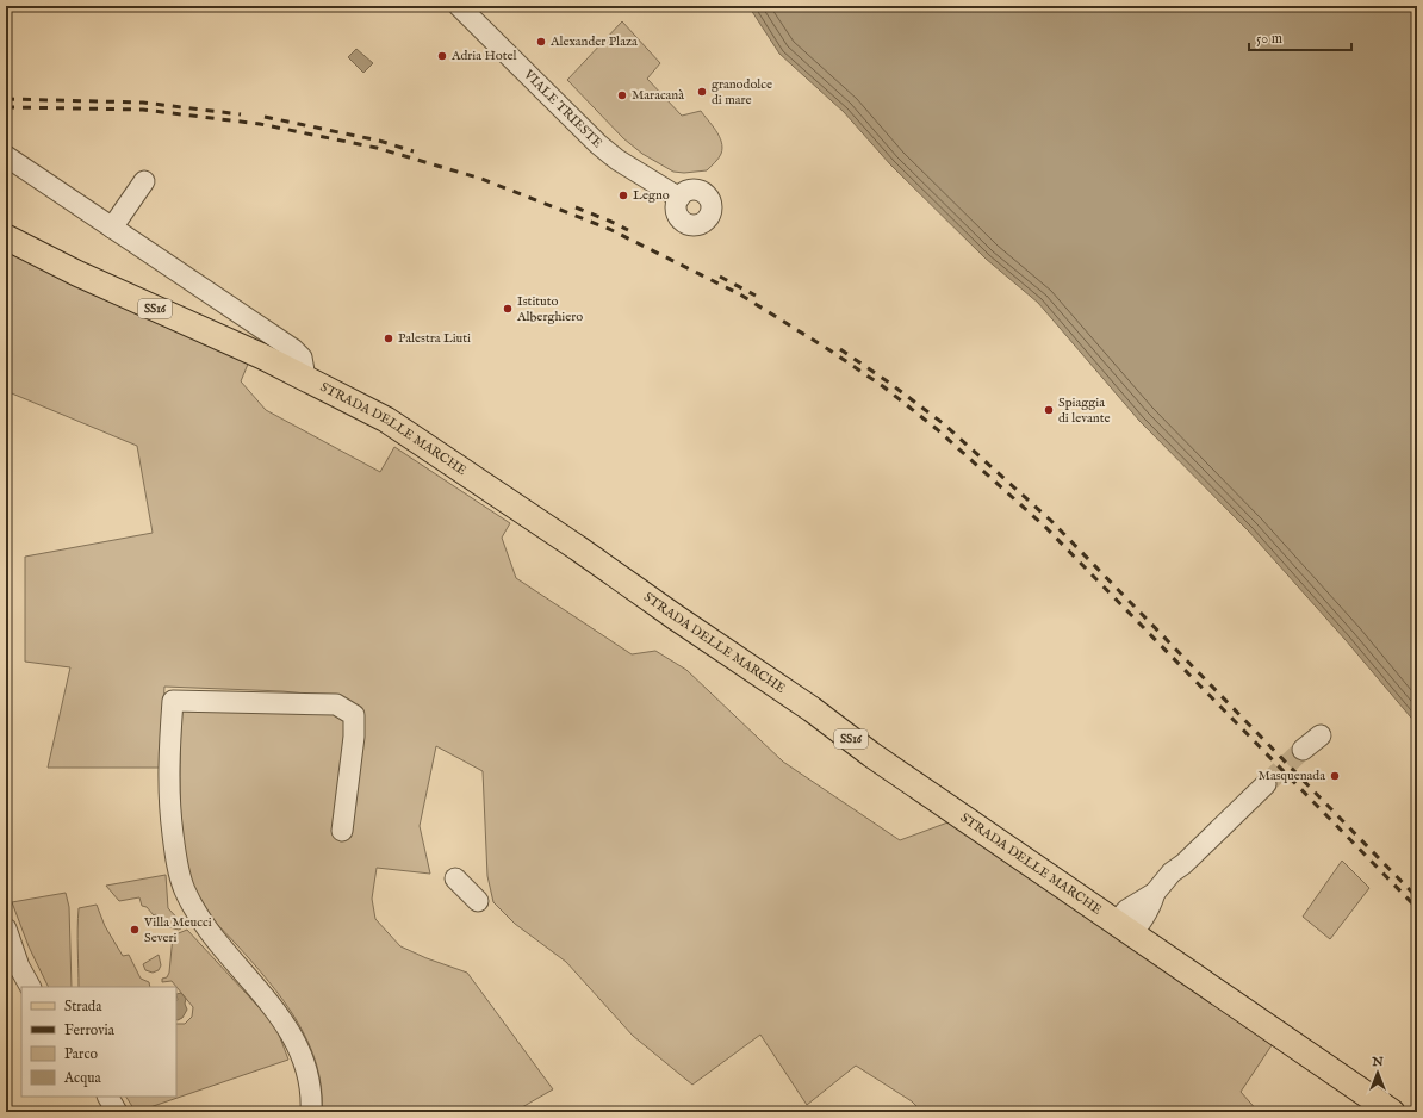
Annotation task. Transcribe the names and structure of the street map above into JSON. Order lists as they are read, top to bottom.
{
  "streets": {
    "main road": ["SS16", "STRADA DELLE MARCHE"],
    "street": ["VIALE TRIESTE"]
  },
  "crossings": [
    ["SS16", "STRADA DELLE MARCHE"]
  ],
  "places": [
    "Alexander Plaza",
    "Adria Hotel",
    "granodolce di mare",
    "Maracanà",
    "Legno",
    "Istituto Alberghiero",
    "Palestra Liuti",
    "Spiaggia di levante",
    "Masquenada",
    "Villa Meucci Severi"
  ],
  "legend": [
    "Strada",
    "Ferrovia",
    "Parco",
    "Acqua"
  ],
  "scale_bar": "50 m",
  "north": "top"
}
